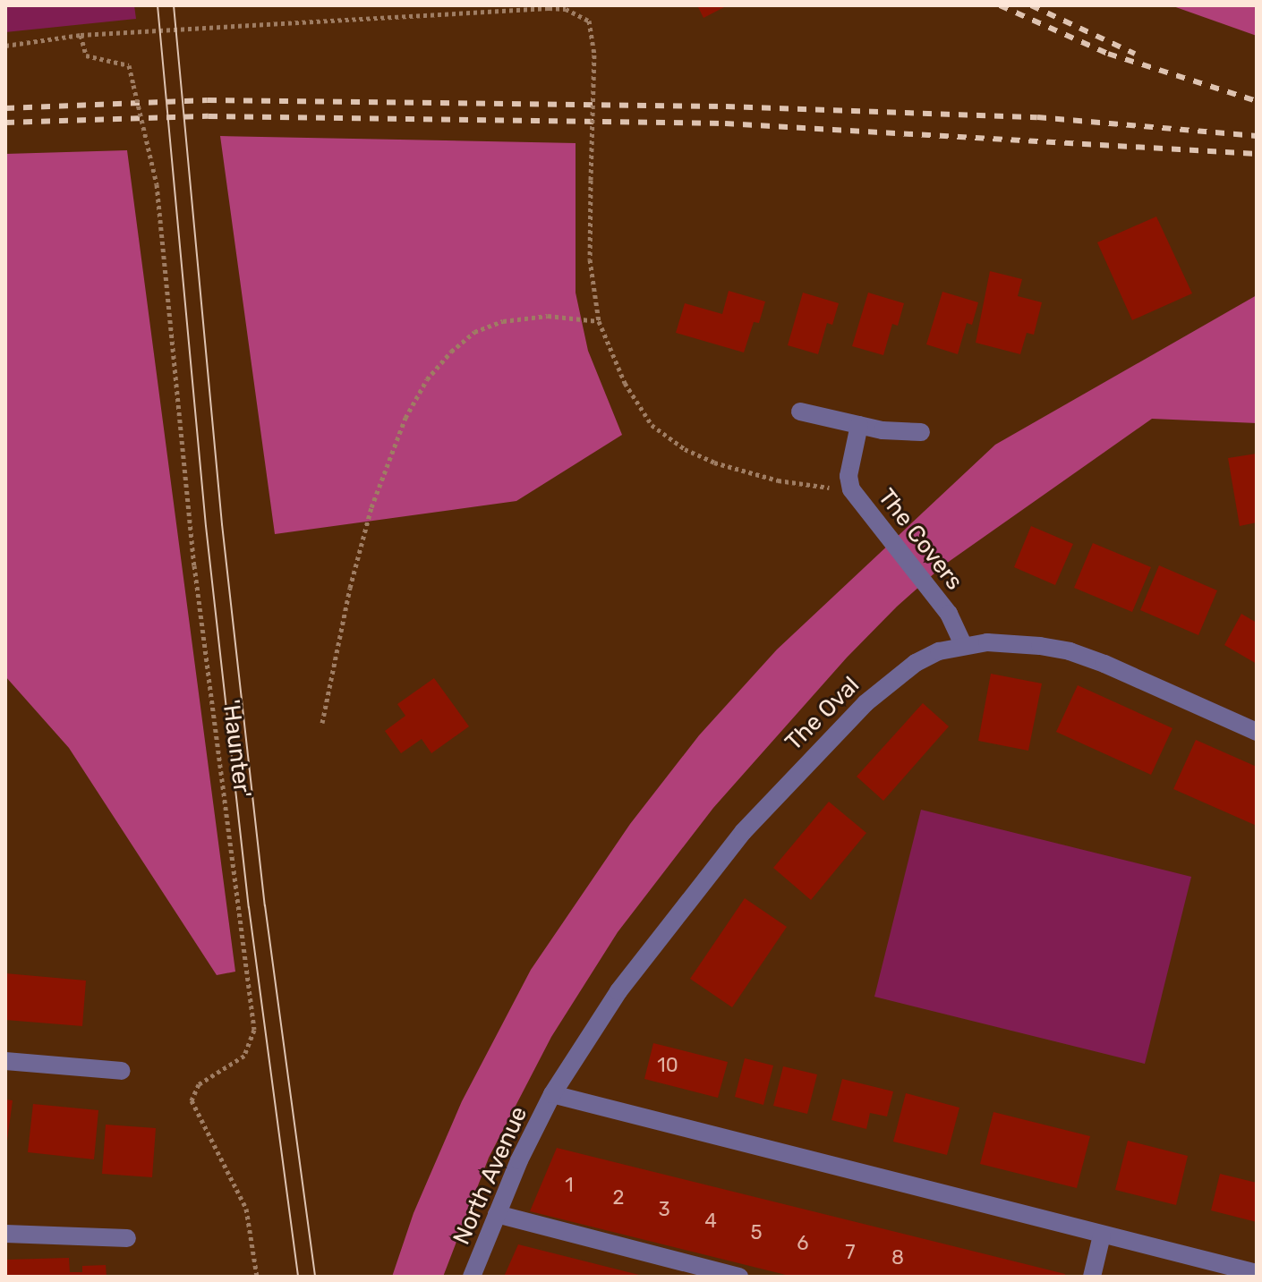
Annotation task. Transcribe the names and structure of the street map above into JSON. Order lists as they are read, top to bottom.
{
  "streets": {
    "street": ["The Covers", "The Oval", "North Avenue"],
    "path": ["'Haunter'"]
  },
  "crossings": [
    ["The Covers", "The Oval"],
    ["The Covers", "'Haunter'"],
    ["The Oval", "North Avenue"]
  ],
  "house_numbers": [
    "10",
    "1",
    "2",
    "3",
    "4",
    "5",
    "6",
    "7",
    "8"
  ]
}
